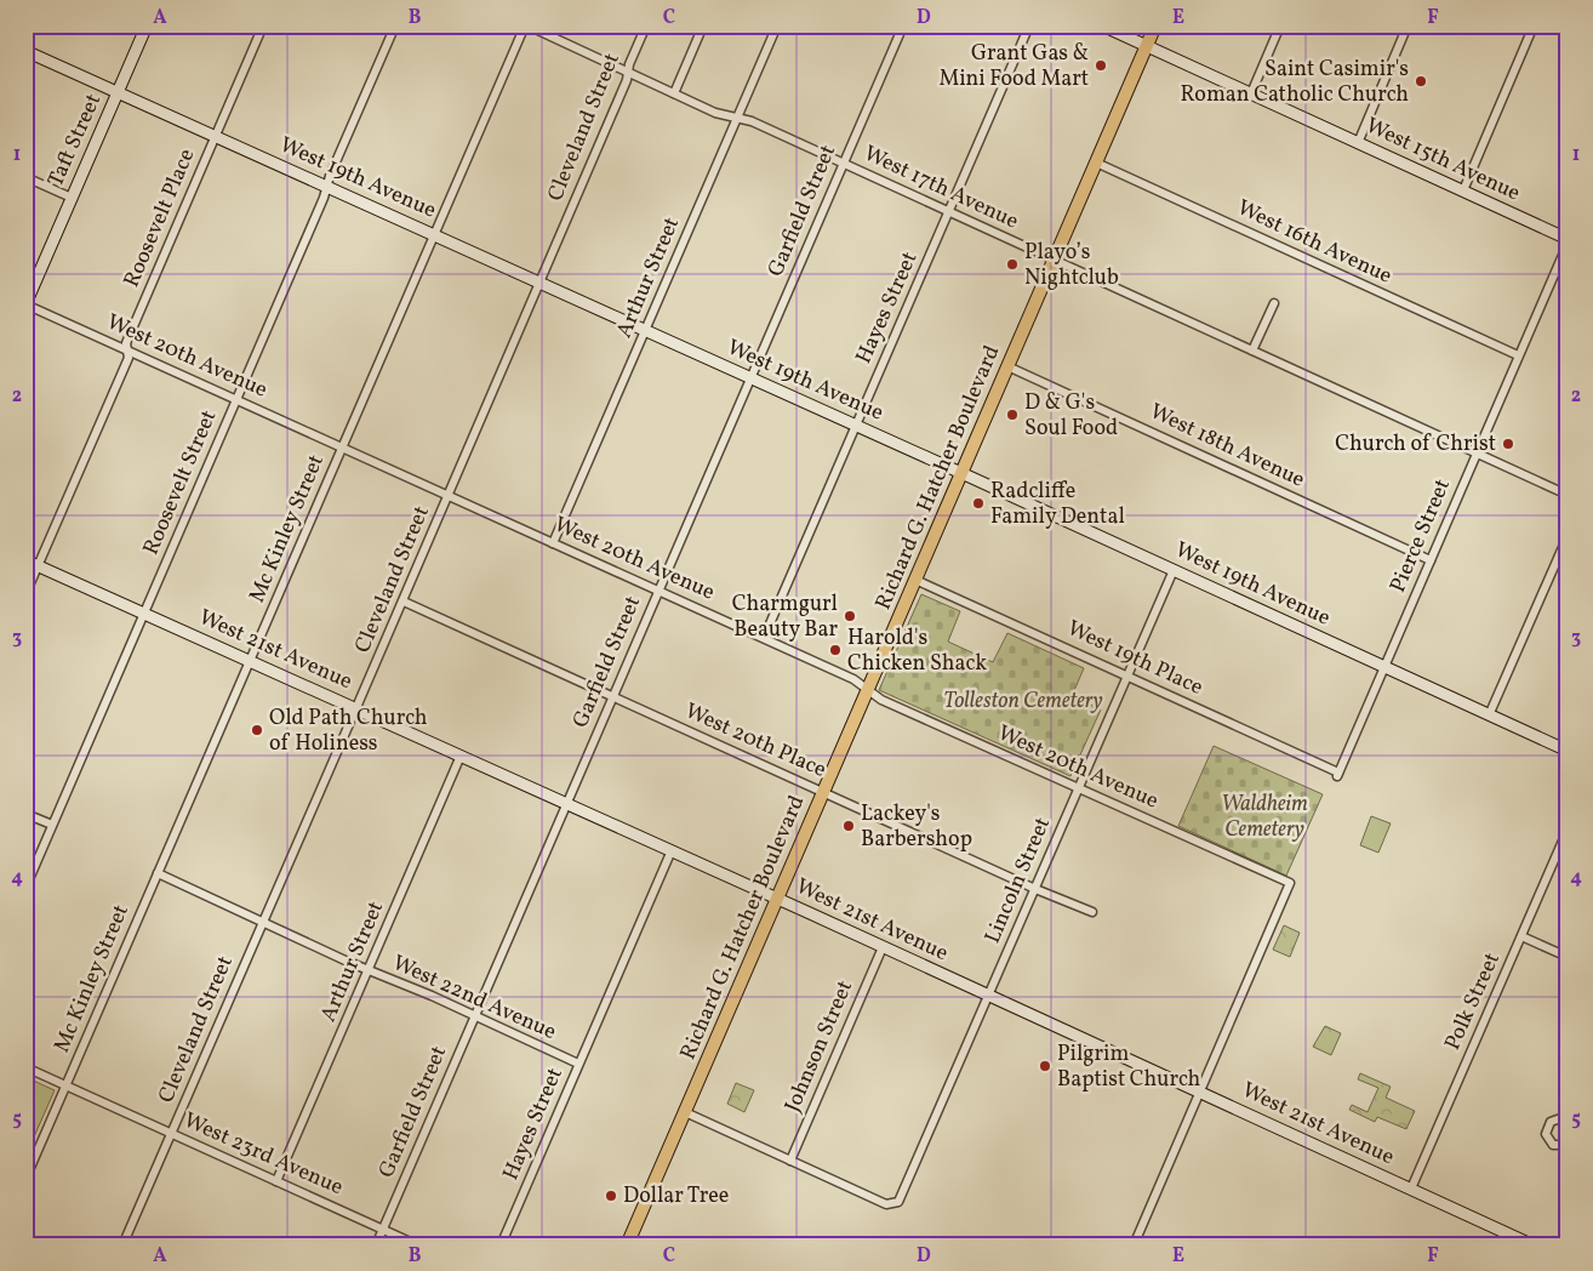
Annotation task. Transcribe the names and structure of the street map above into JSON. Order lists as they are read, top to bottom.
{
  "streets": {
    "main road": ["Richard G. Hatcher Boulevard"],
    "street": [
      "Cleveland Street",
      "Taft Street",
      "West 15th Avenue",
      "West 19th Avenue",
      "West 17th Avenue",
      "Garfield Street",
      "Roosevelt Place",
      "West 16th Avenue",
      "Arthur Street",
      "Hayes Street",
      "West 20th Avenue",
      "West 18th Avenue",
      "Roosevelt Street",
      "Mc Kinley Street",
      "Pierce Street",
      "West 21st Avenue",
      "West 19th Place",
      "West 20th Place",
      "Lincoln Street",
      "West 22nd Avenue",
      "Polk Street",
      "Johnson Street",
      "West 23rd Avenue"
    ]
  },
  "crossings": [
    ["Cleveland Street", "West 19th Avenue"],
    ["Cleveland Street", "West 17th Avenue"],
    ["Cleveland Street", "West 20th Avenue"],
    ["Cleveland Street", "West 21st Avenue"],
    ["Cleveland Street", "West 20th Place"],
    ["Cleveland Street", "West 22nd Avenue"],
    ["Cleveland Street", "West 23rd Avenue"],
    ["Taft Street", "West 19th Avenue"],
    ["Taft Street", "West 20th Avenue"],
    ["West 15th Avenue", "Richard G. Hatcher Boulevard"],
    ["West 19th Avenue", "Garfield Street"],
    ["West 19th Avenue", "Roosevelt Place"],
    ["West 19th Avenue", "Arthur Street"],
    ["West 19th Avenue", "Hayes Street"],
    ["West 19th Avenue", "Richard G. Hatcher Boulevard"],
    ["West 19th Avenue", "Roosevelt Street"],
    ["West 19th Avenue", "Mc Kinley Street"],
    ["West 19th Avenue", "Pierce Street"],
    ["West 19th Avenue", "Lincoln Street"],
    ["West 17th Avenue", "Garfield Street"],
    ["West 17th Avenue", "Arthur Street"],
    ["West 17th Avenue", "Hayes Street"],
    ["West 17th Avenue", "Richard G. Hatcher Boulevard"],
    ["West 17th Avenue", "Mc Kinley Street"],
    ["West 17th Avenue", "Pierce Street"],
    ["Garfield Street", "West 20th Avenue"],
    ["Garfield Street", "West 21st Avenue"],
    ["Garfield Street", "West 20th Place"],
    ["Garfield Street", "West 22nd Avenue"],
    ["Garfield Street", "West 23rd Avenue"],
    ["Roosevelt Place", "West 20th Avenue"],
    ["Roosevelt Place", "West 21st Avenue"],
    ["West 16th Avenue", "Richard G. Hatcher Boulevard"],
    ["West 16th Avenue", "Pierce Street"],
    ["Arthur Street", "West 20th Avenue"],
    ["Arthur Street", "West 21st Avenue"],
    ["Arthur Street", "West 22nd Avenue"],
    ["Arthur Street", "West 23rd Avenue"],
    ["Hayes Street", "West 20th Avenue"],
    ["Hayes Street", "West 21st Avenue"],
    ["Hayes Street", "West 22nd Avenue"],
    ["West 20th Avenue", "Richard G. Hatcher Boulevard"],
    ["West 20th Avenue", "Roosevelt Street"],
    ["West 20th Avenue", "Mc Kinley Street"],
    ["West 20th Avenue", "West 21st Avenue"],
    ["West 20th Avenue", "Lincoln Street"],
    ["West 18th Avenue", "Richard G. Hatcher Boulevard"],
    ["West 18th Avenue", "Pierce Street"],
    ["Richard G. Hatcher Boulevard", "West 21st Avenue"],
    ["Richard G. Hatcher Boulevard", "West 19th Place"],
    ["Richard G. Hatcher Boulevard", "West 20th Place"],
    ["Roosevelt Street", "West 21st Avenue"],
    ["Mc Kinley Street", "West 21st Avenue"],
    ["Mc Kinley Street", "West 22nd Avenue"],
    ["Mc Kinley Street", "West 23rd Avenue"],
    ["Pierce Street", "West 19th Place"],
    ["West 21st Avenue", "Lincoln Street"],
    ["West 21st Avenue", "Polk Street"],
    ["West 21st Avenue", "Johnson Street"],
    ["West 19th Place", "Lincoln Street"],
    ["West 20th Place", "Lincoln Street"],
    ["Lincoln Street", "Johnson Street"]
  ],
  "parks": ["Tolleston Cemetery", "Waldheim Cemetery"],
  "places": [
    "Grant Gas & Mini Food Mart",
    "Saint Casimir's Roman Catholic Church",
    "Playo’s Nightclub",
    "D & G's Soul Food",
    "Church of Christ",
    "Radcliffe Family Dental",
    "Charmgurl Beauty Bar",
    "Harold's Chicken Shack",
    "Old Path Church of Holiness",
    "Lackey's Barbershop",
    "Pilgrim Baptist Church",
    "Dollar Tree"
  ],
  "grid": {
    "columns": [
      "A",
      "B",
      "C",
      "D",
      "E",
      "F"
    ],
    "rows": [
      "1",
      "2",
      "3",
      "4",
      "5"
    ]
  }
}
